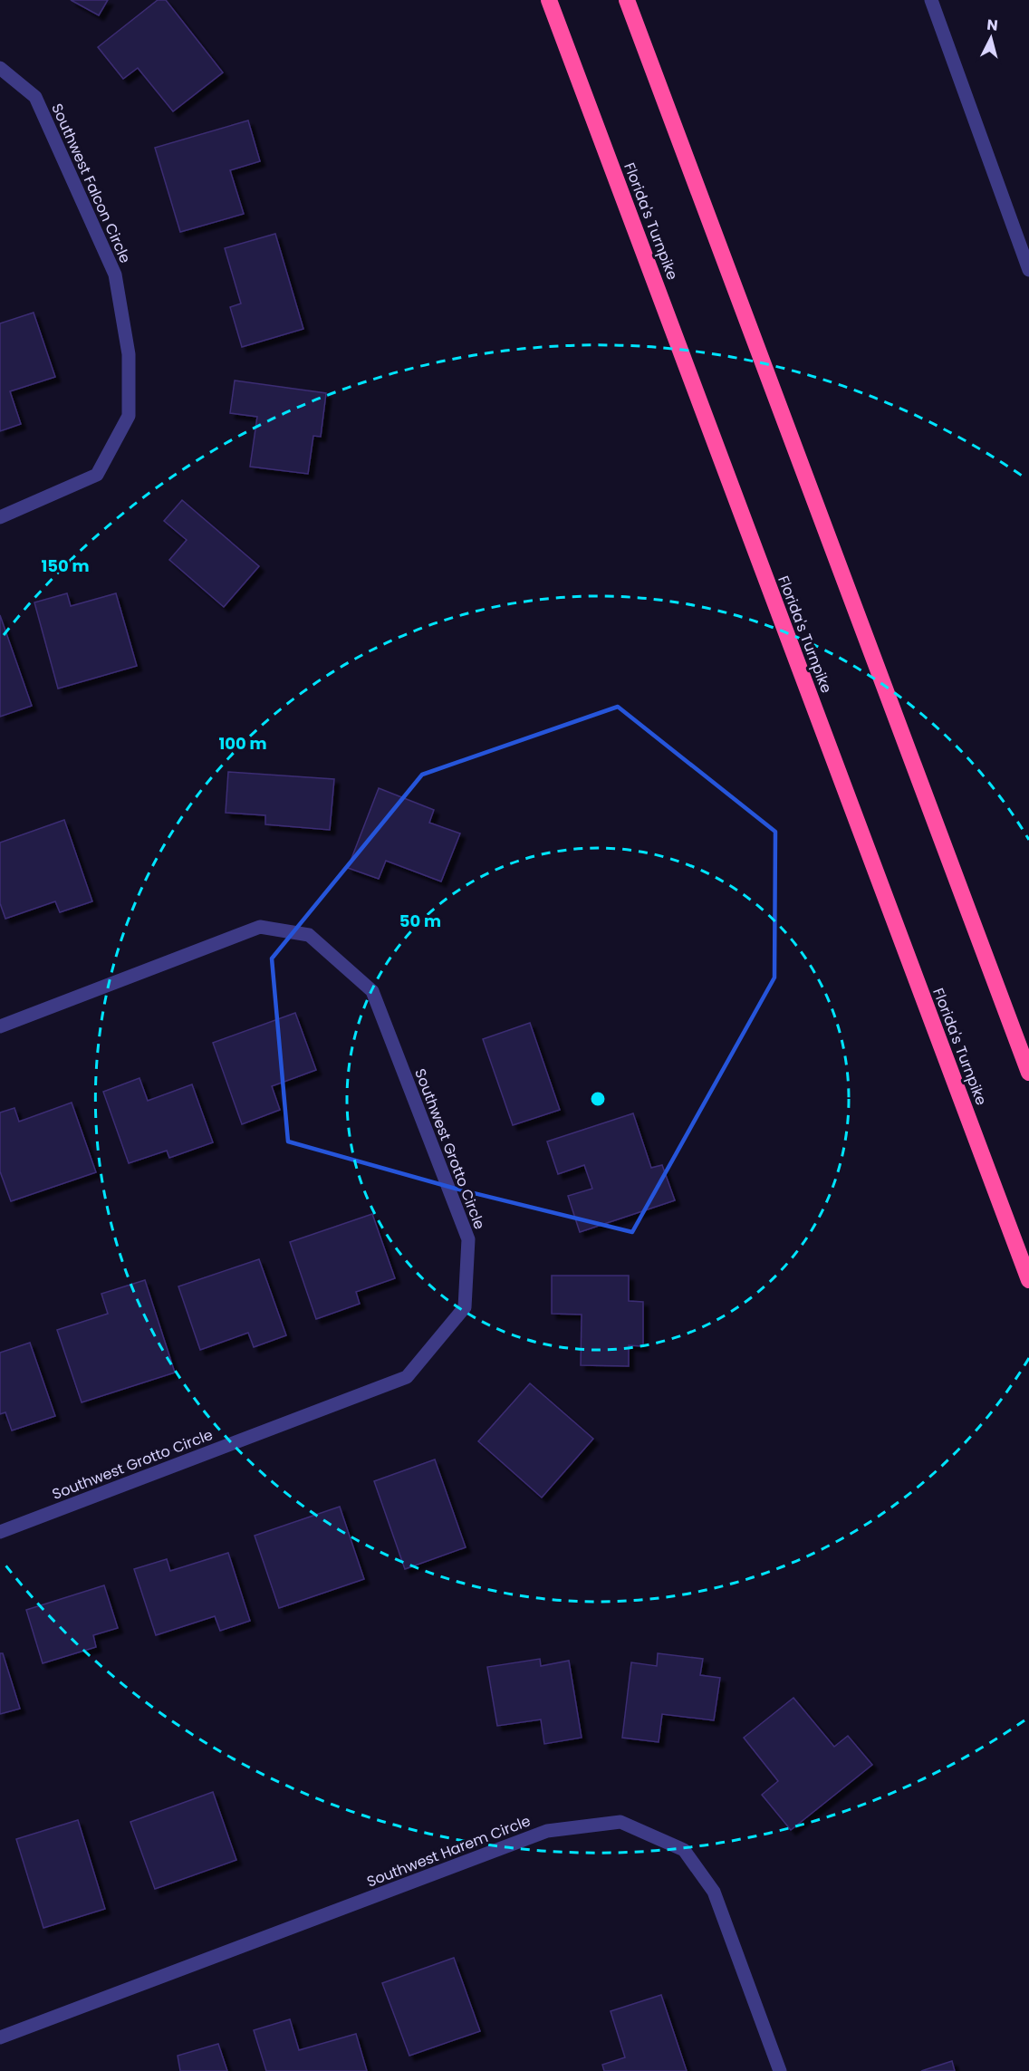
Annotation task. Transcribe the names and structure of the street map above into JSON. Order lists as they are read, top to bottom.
{
  "streets": {
    "highway": ["Florida's Turnpike"],
    "street": ["Southwest Falcon Circle", "Southwest Grotto Circle", "Southwest Harem Circle"]
  },
  "north": "top",
  "rings": ["150 m", "100 m", "50 m"]
}
